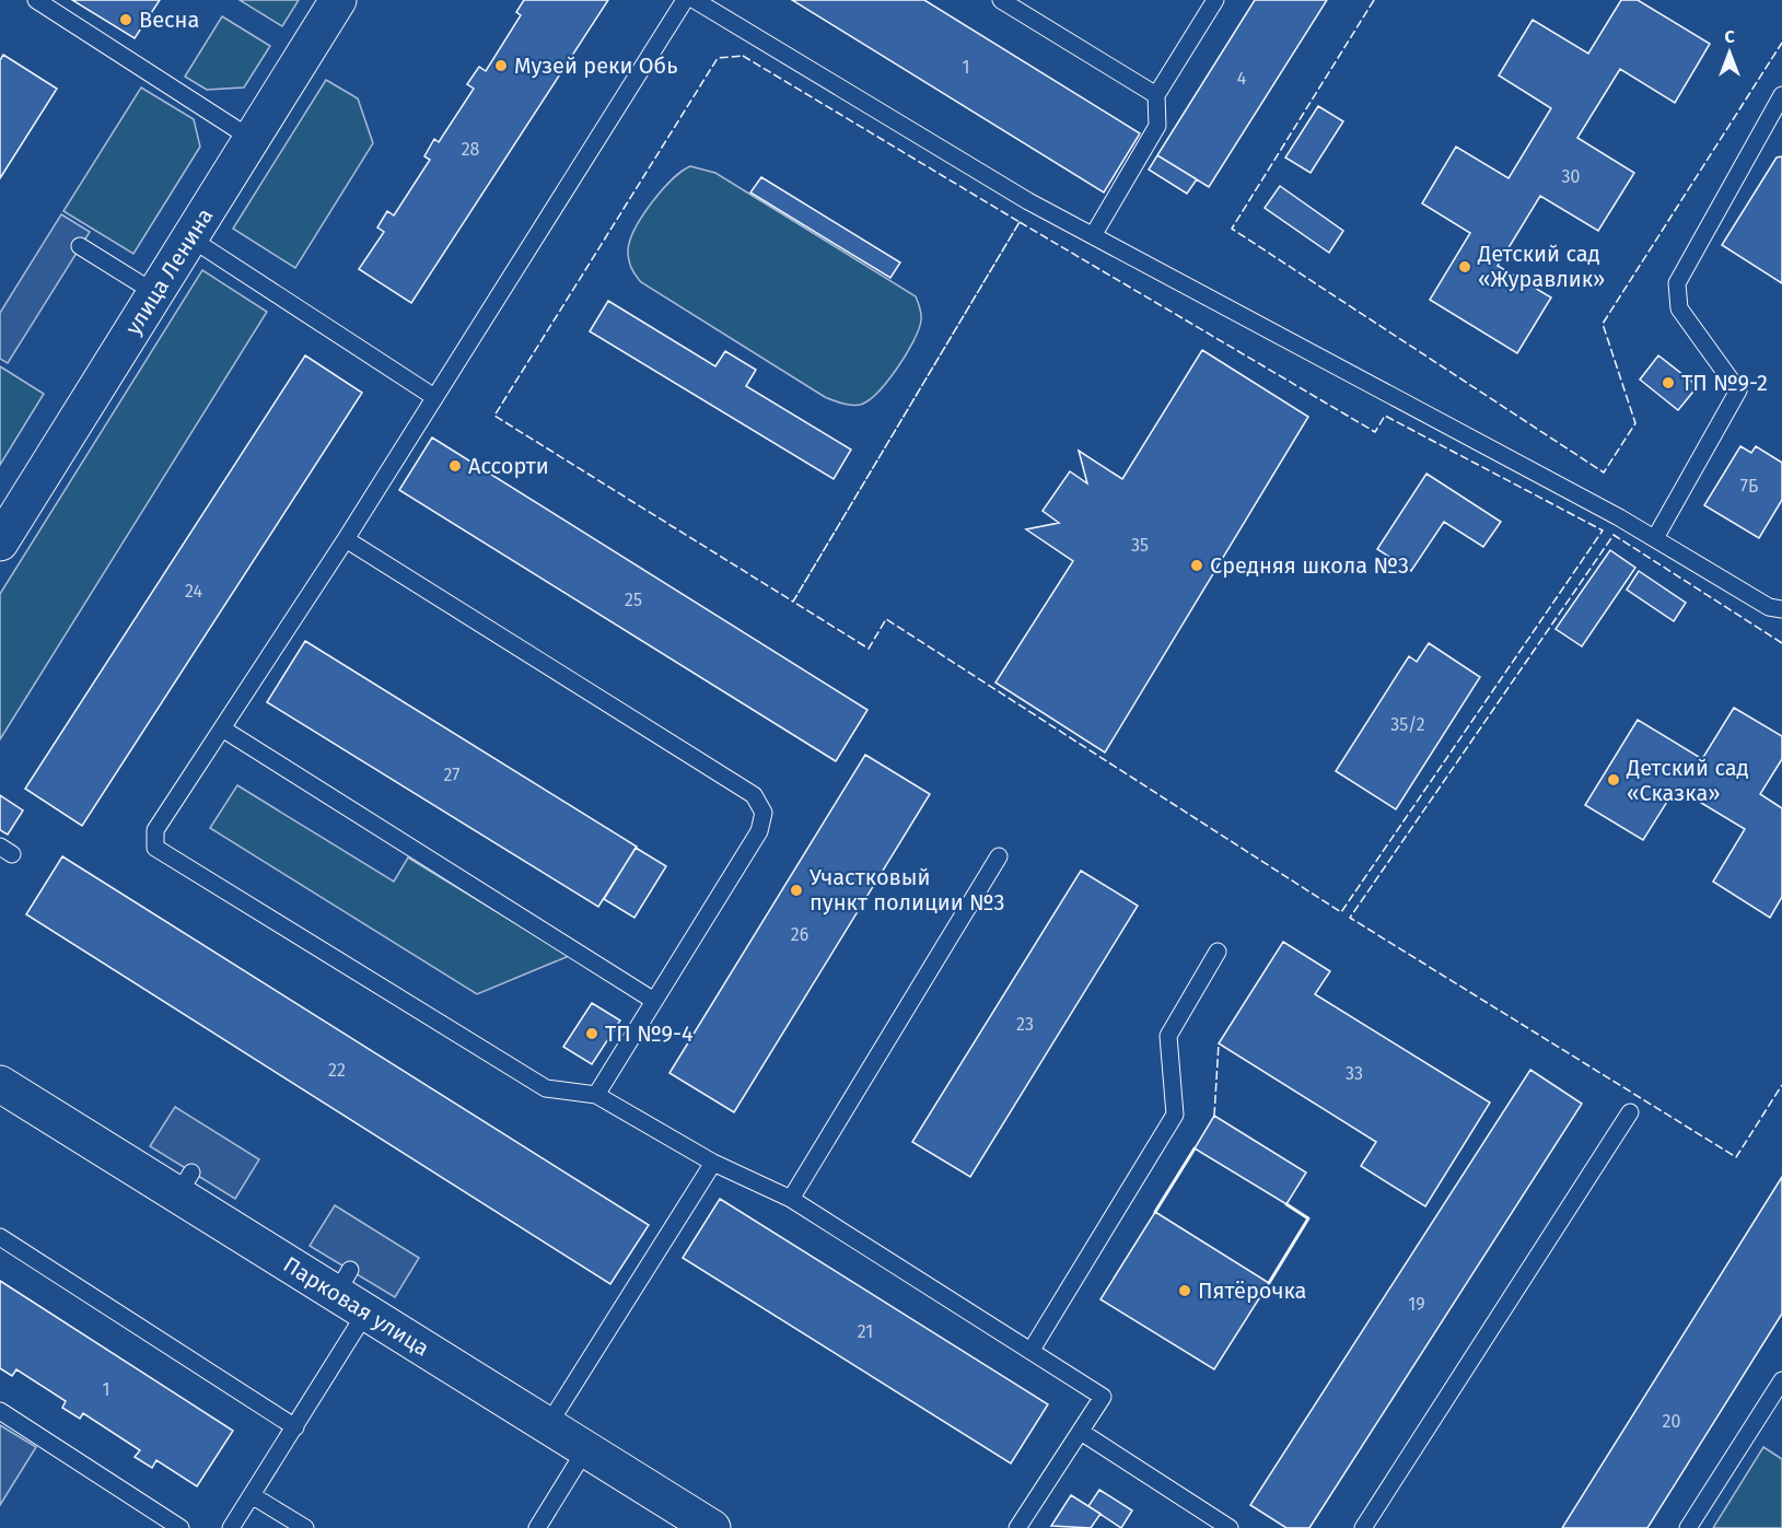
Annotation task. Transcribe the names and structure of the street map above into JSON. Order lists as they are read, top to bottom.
{
  "streets": {
    "main road": ["улица Ленина", "Парковая улица"]
  },
  "places": [
    "Весна",
    "Музей реки Обь",
    "Детский сад «Журавлик»",
    "ТП №9-2",
    "Ассорти",
    "Средняя школа №3",
    "Детский сад «Сказка»",
    "Участковый пункт полиции №3",
    "ТП №9-4",
    "Пятёрочка"
  ],
  "house_numbers": [
    "1",
    "4",
    "28",
    "30",
    "7Б",
    "35",
    "24",
    "25",
    "35/2",
    "27",
    "26",
    "23",
    "22",
    "33",
    "19",
    "21",
    "1",
    "20"
  ],
  "north": "top"
}
